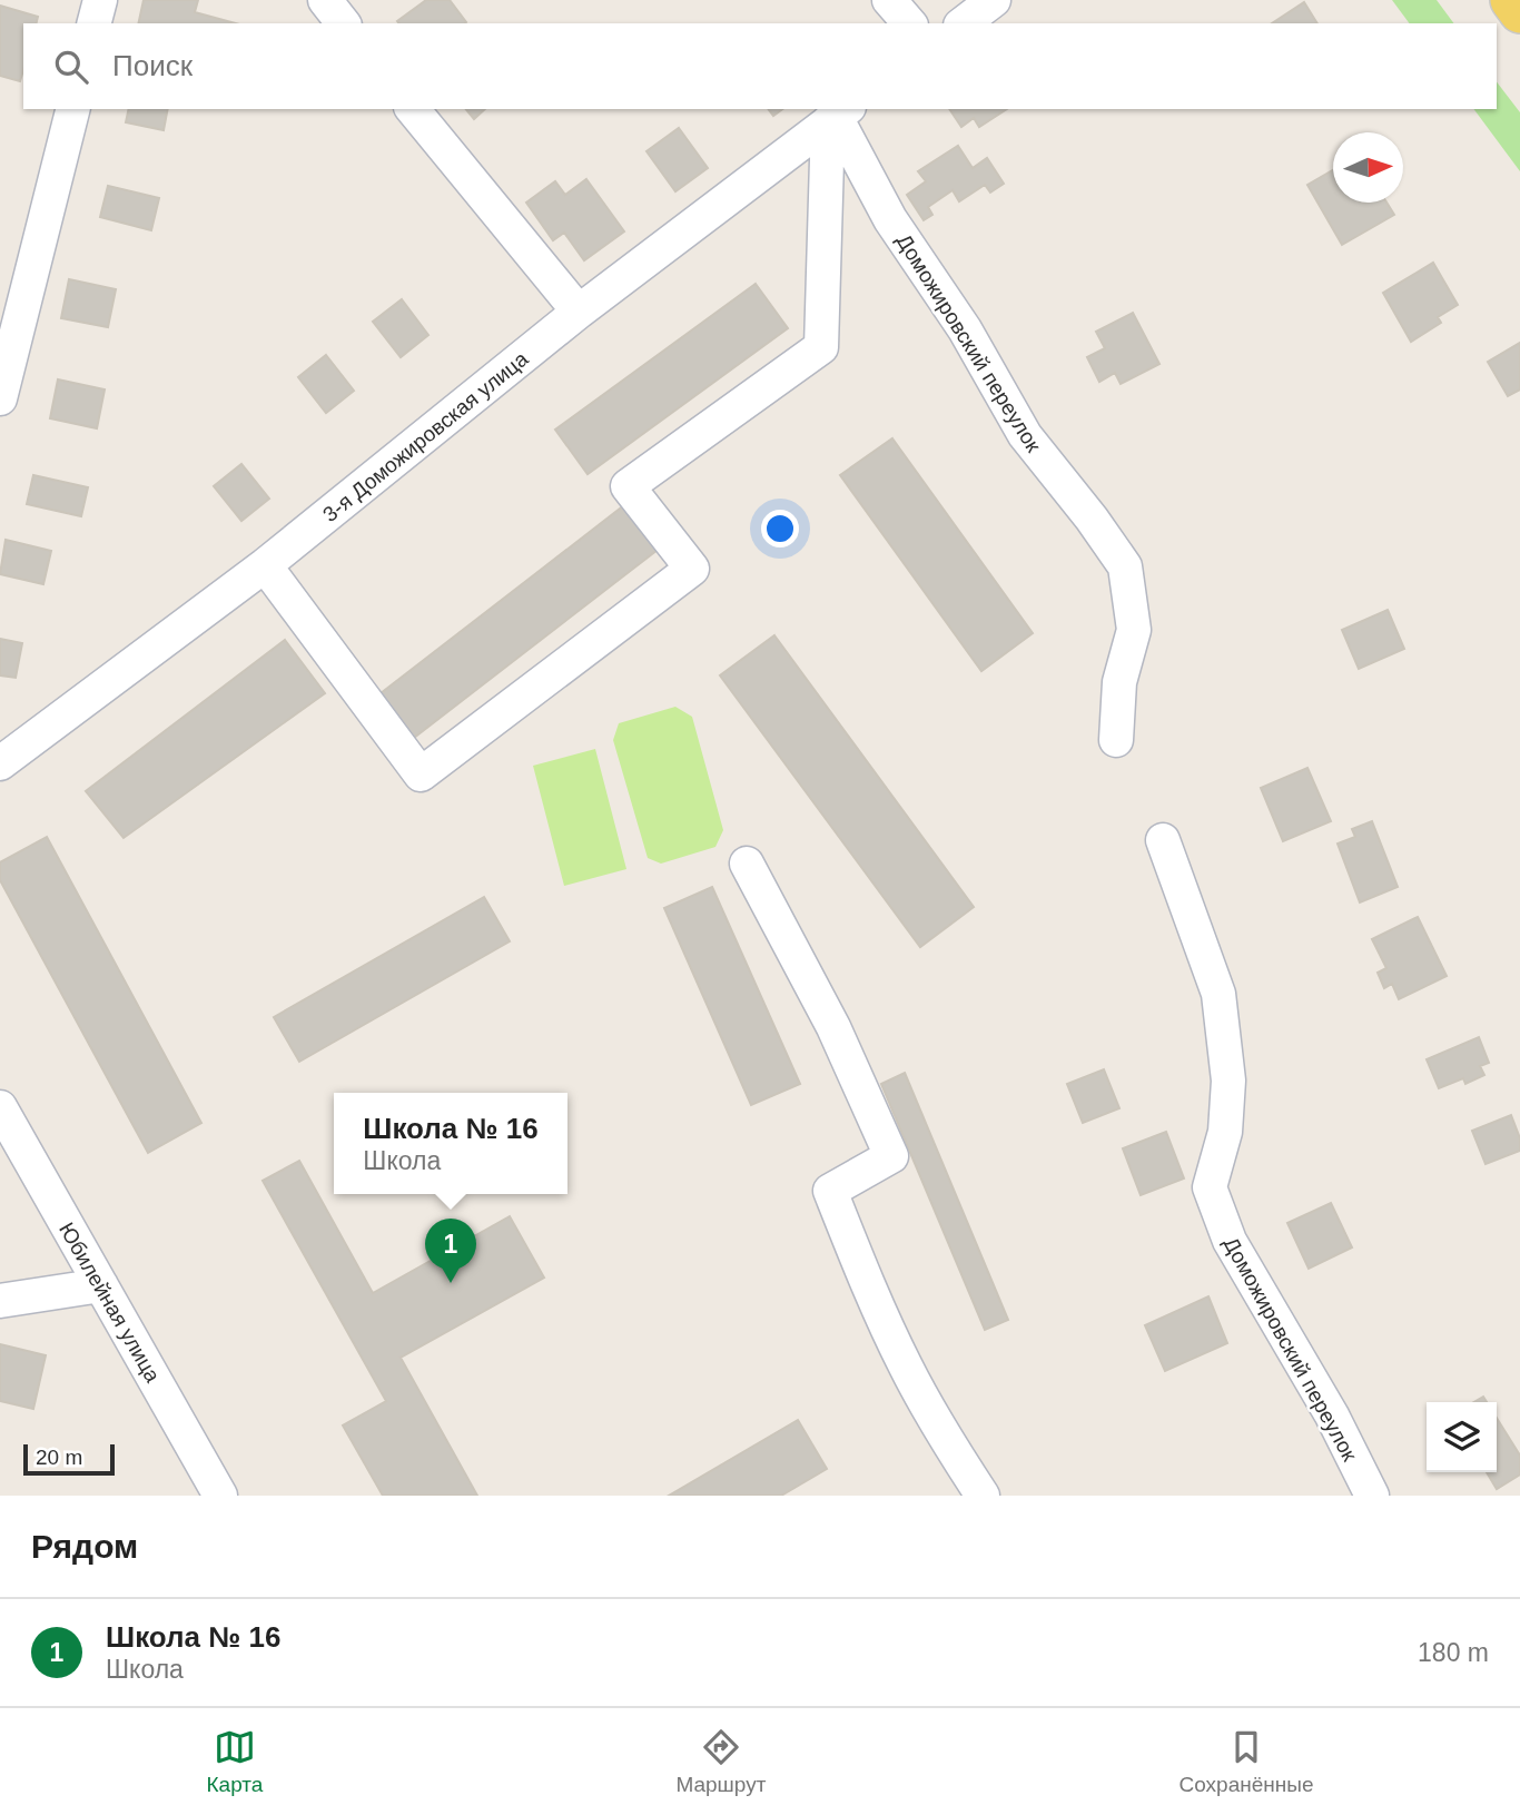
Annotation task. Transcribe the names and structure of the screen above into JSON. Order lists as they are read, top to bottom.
{
  "streets": {
    "street": ["Доможировский переулок", "3-я Доможировская улица", "Юбилейная улица"]
  },
  "crossings": [
    ["Доможировский переулок", "3-я Доможировская улица"]
  ],
  "scale_bar": "20 m",
  "north": "right",
  "page": {
    "search": "Поиск",
    "popup": ["Школа № 16", "Школа"],
    "pins": "1",
    "scale": "20 m",
    "heading": "Рядом",
    "list": [
      {
        "mark": "1",
        "name": "Школа № 16",
        "note": "Школа",
        "value": "180 m"
      }
    ],
    "nav": ["Карта", "Маршрут", "Сохранённые"]
  }
}
